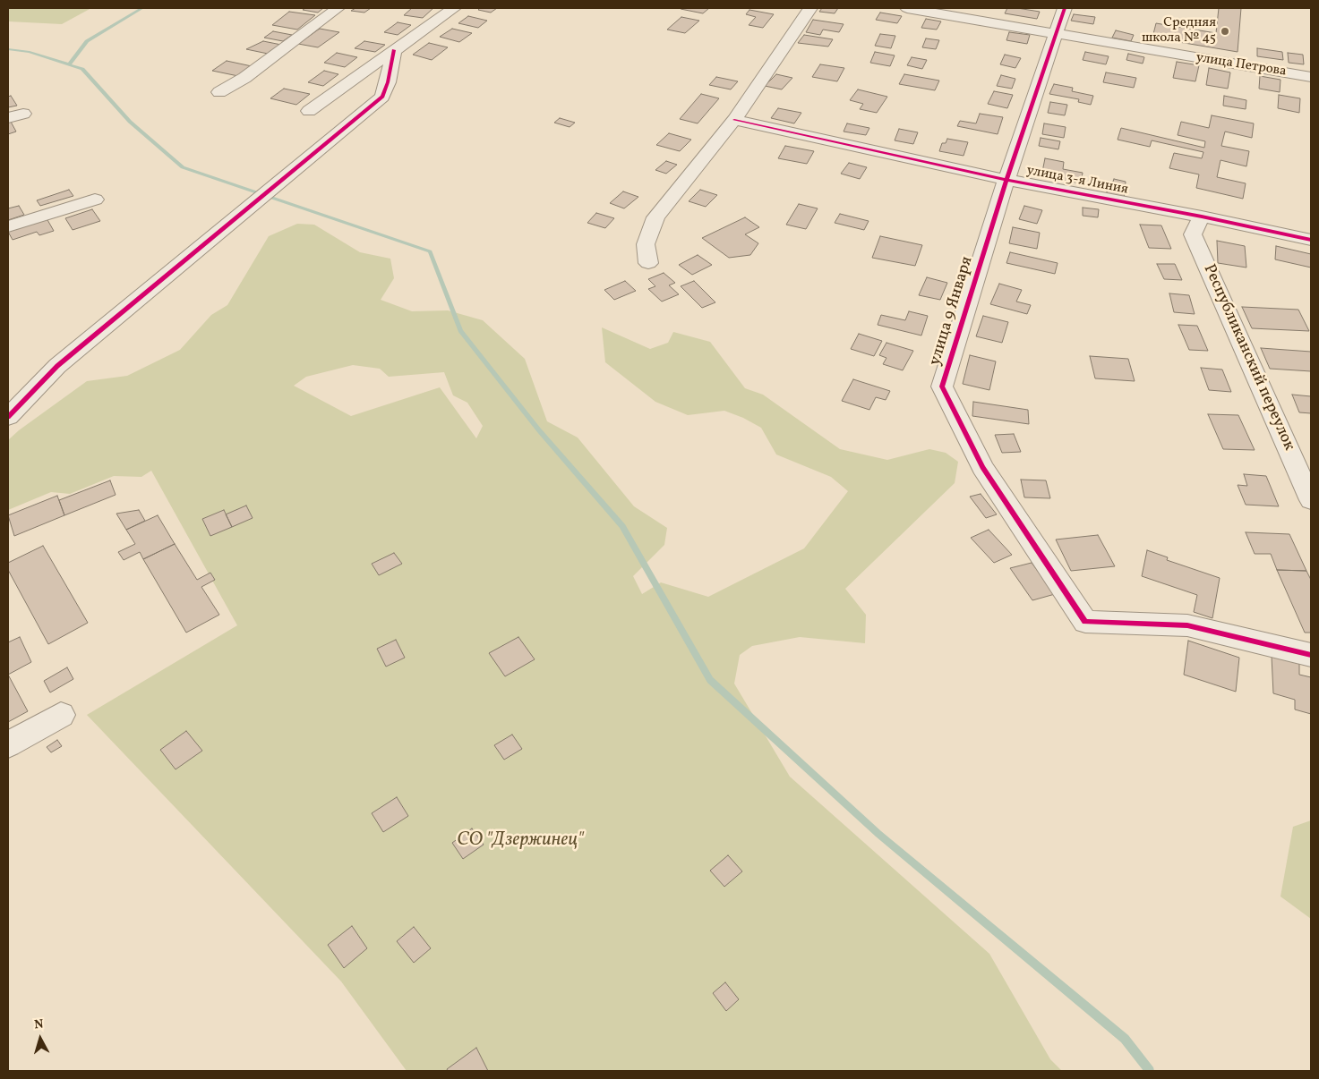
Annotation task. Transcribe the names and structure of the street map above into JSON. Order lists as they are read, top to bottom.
{
  "streets": {
    "street": [
      "улица Петрова",
      "улица 3-я Линия",
      "улица 9 Января",
      "Республиканский переулок"
    ]
  },
  "crossings": [
    ["улица Петрова", "улица 9 Января"],
    ["улица 3-я Линия", "улица 9 Января"],
    ["улица 3-я Линия", "Республиканский переулок"]
  ],
  "parks": ["СО \"Дзержинец\""],
  "places": ["Средняя школа № 45"],
  "north": "top"
}
